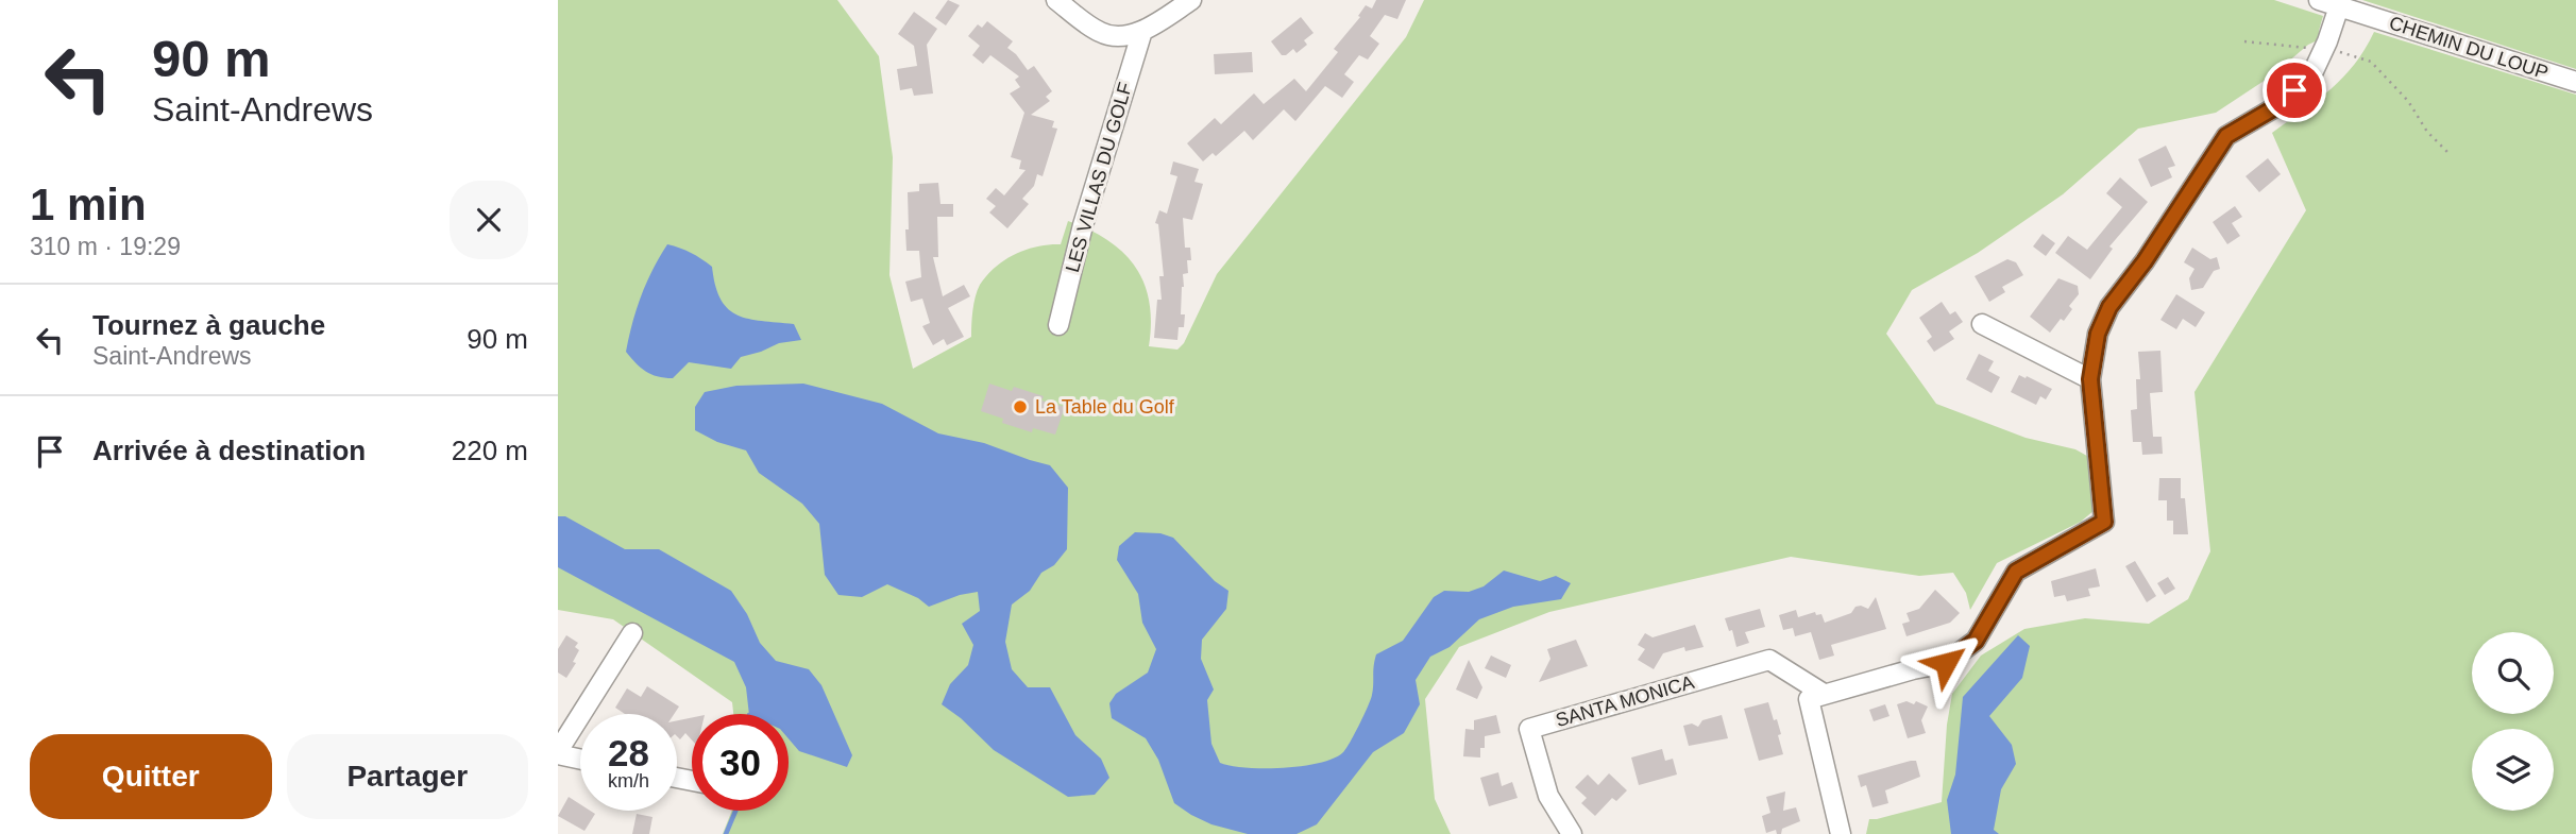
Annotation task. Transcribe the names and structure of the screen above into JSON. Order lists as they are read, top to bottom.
{
  "streets": {
    "street": ["CHEMIN DU LOUP", "LES VILLAS DU GOLF", "SANTA MONICA"]
  },
  "places": ["La Table du Golf"],
  "page": {
    "turn": ["90 m", "Saint-Andrews"],
    "heading": ["1 min", "310 m · 19:29"],
    "list": [
      {
        "name": "Tournez à gauche",
        "note": "Saint-Andrews",
        "value": "90 m"
      },
      {
        "name": "Arrivée à destination",
        "value": "220 m"
      }
    ],
    "speed": "28 km/h",
    "limit": "30",
    "buttons": ["Quitter", "Partager"]
  }
}
